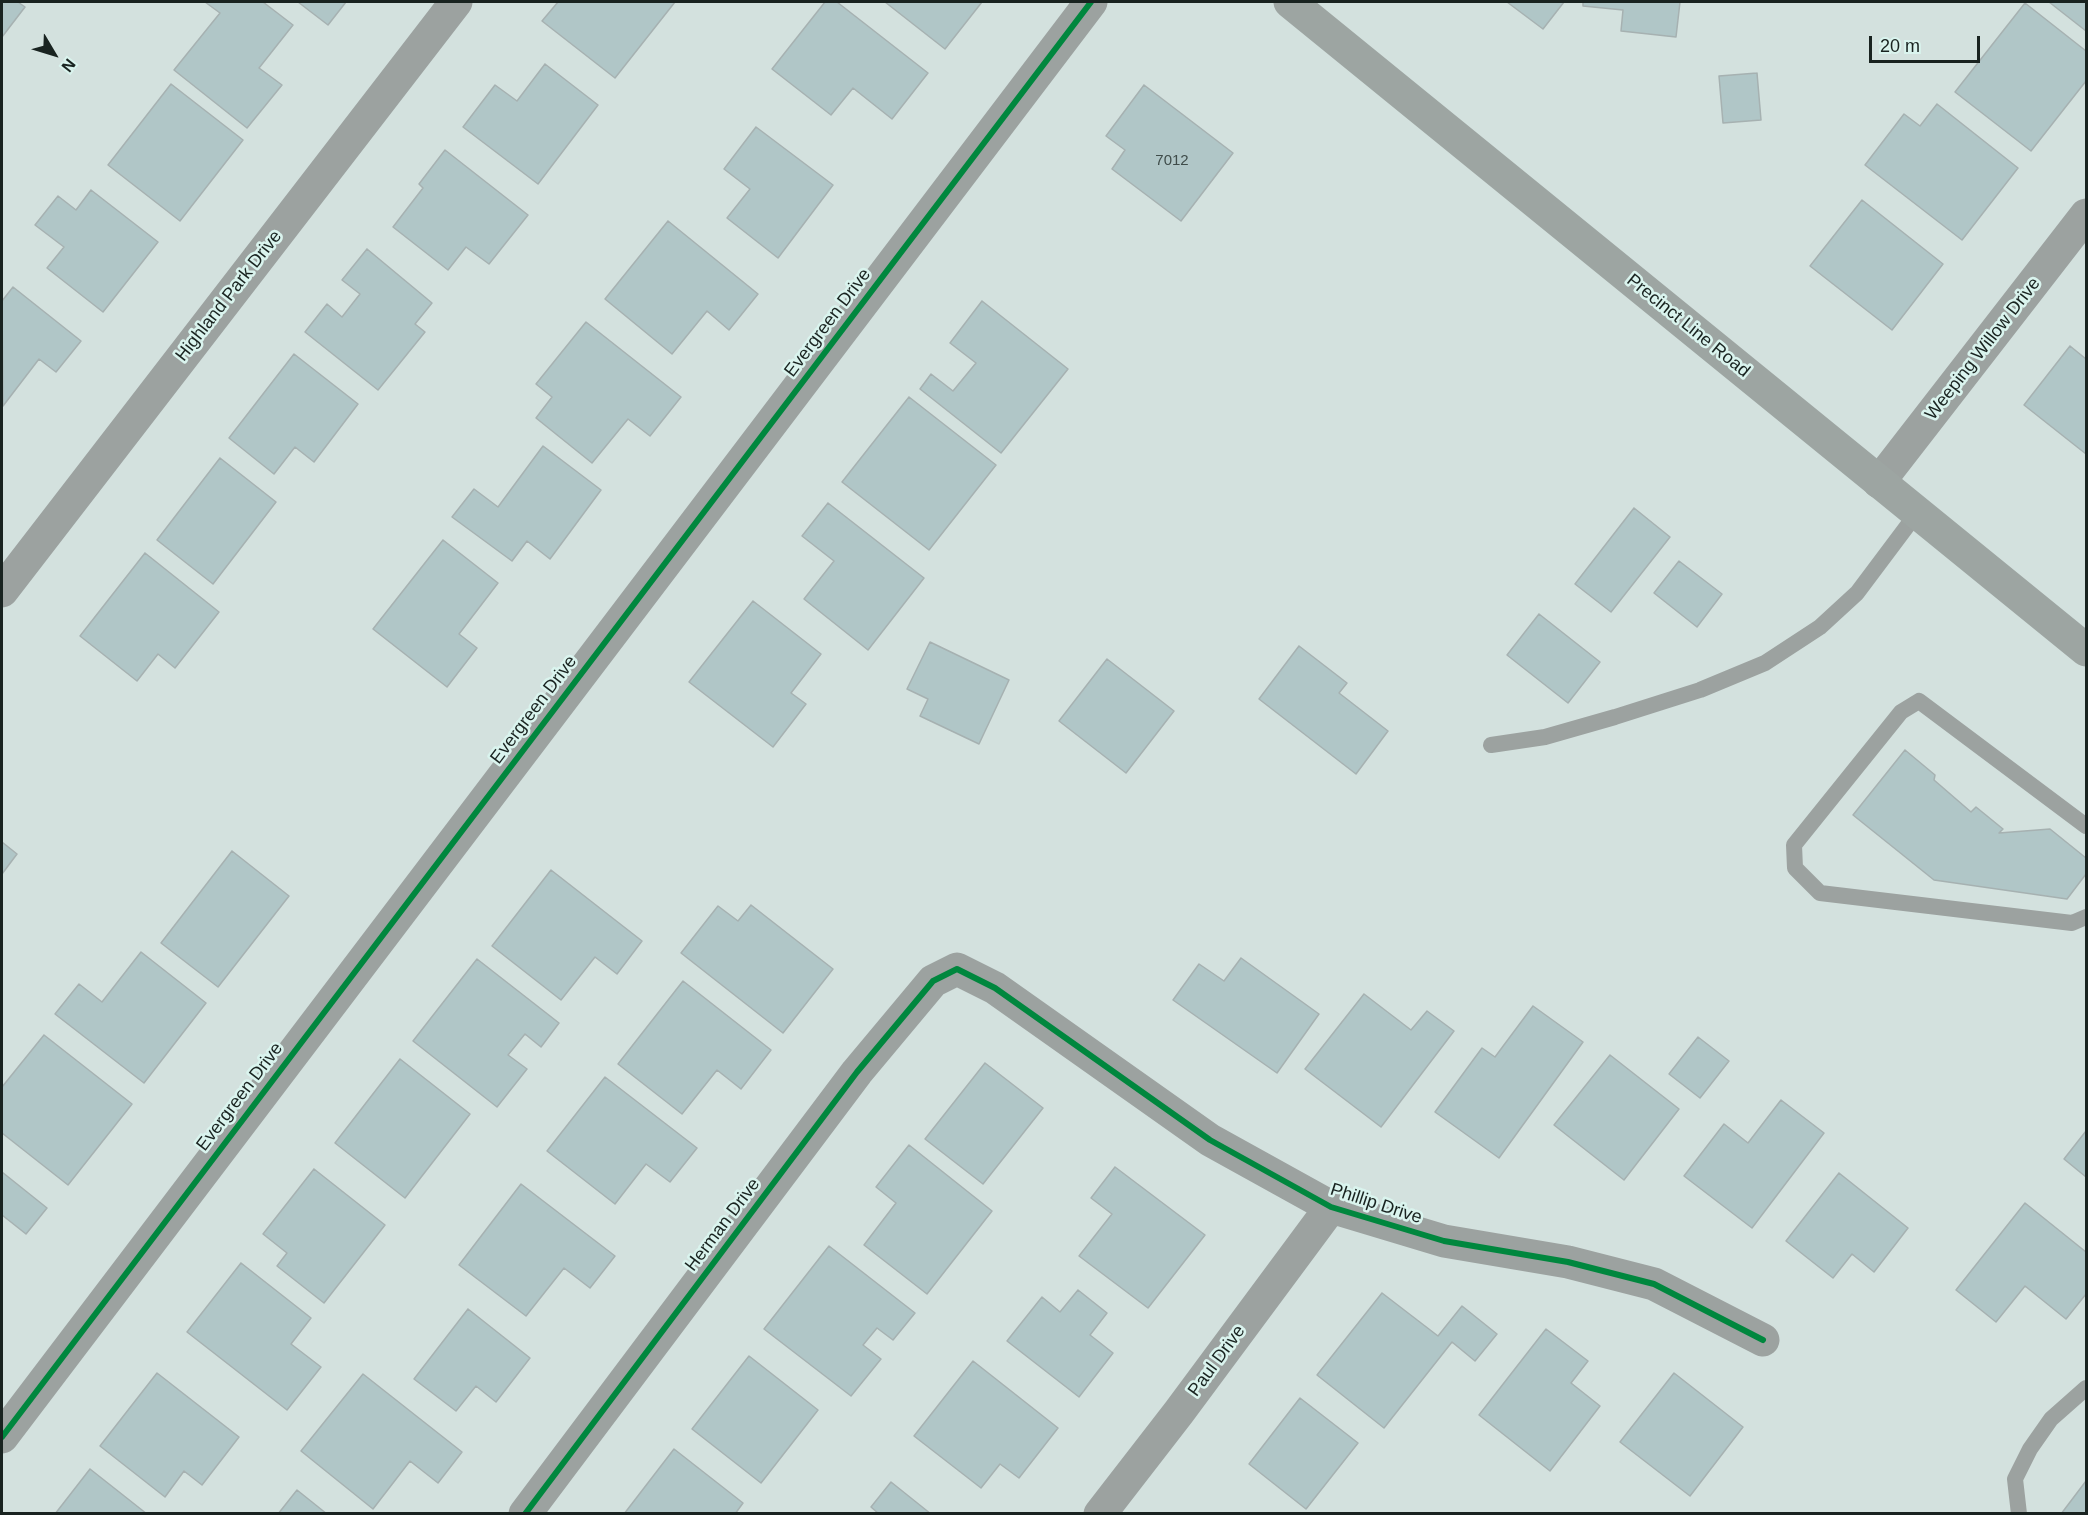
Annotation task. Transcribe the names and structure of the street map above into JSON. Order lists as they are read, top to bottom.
{
  "streets": {
    "main road": ["Precinct Line Road"],
    "street": [
      "Highland Park Drive",
      "Evergreen Drive",
      "Weeping Willow Drive",
      "Phillip Drive",
      "Herman Drive",
      "Paul Drive"
    ]
  },
  "crossings": [
    ["Precinct Line Road", "Weeping Willow Drive"],
    ["Phillip Drive", "Herman Drive"],
    ["Phillip Drive", "Paul Drive"]
  ],
  "house_numbers": ["7012"],
  "scale_bar": "20 m",
  "north": "bottom right"
}
